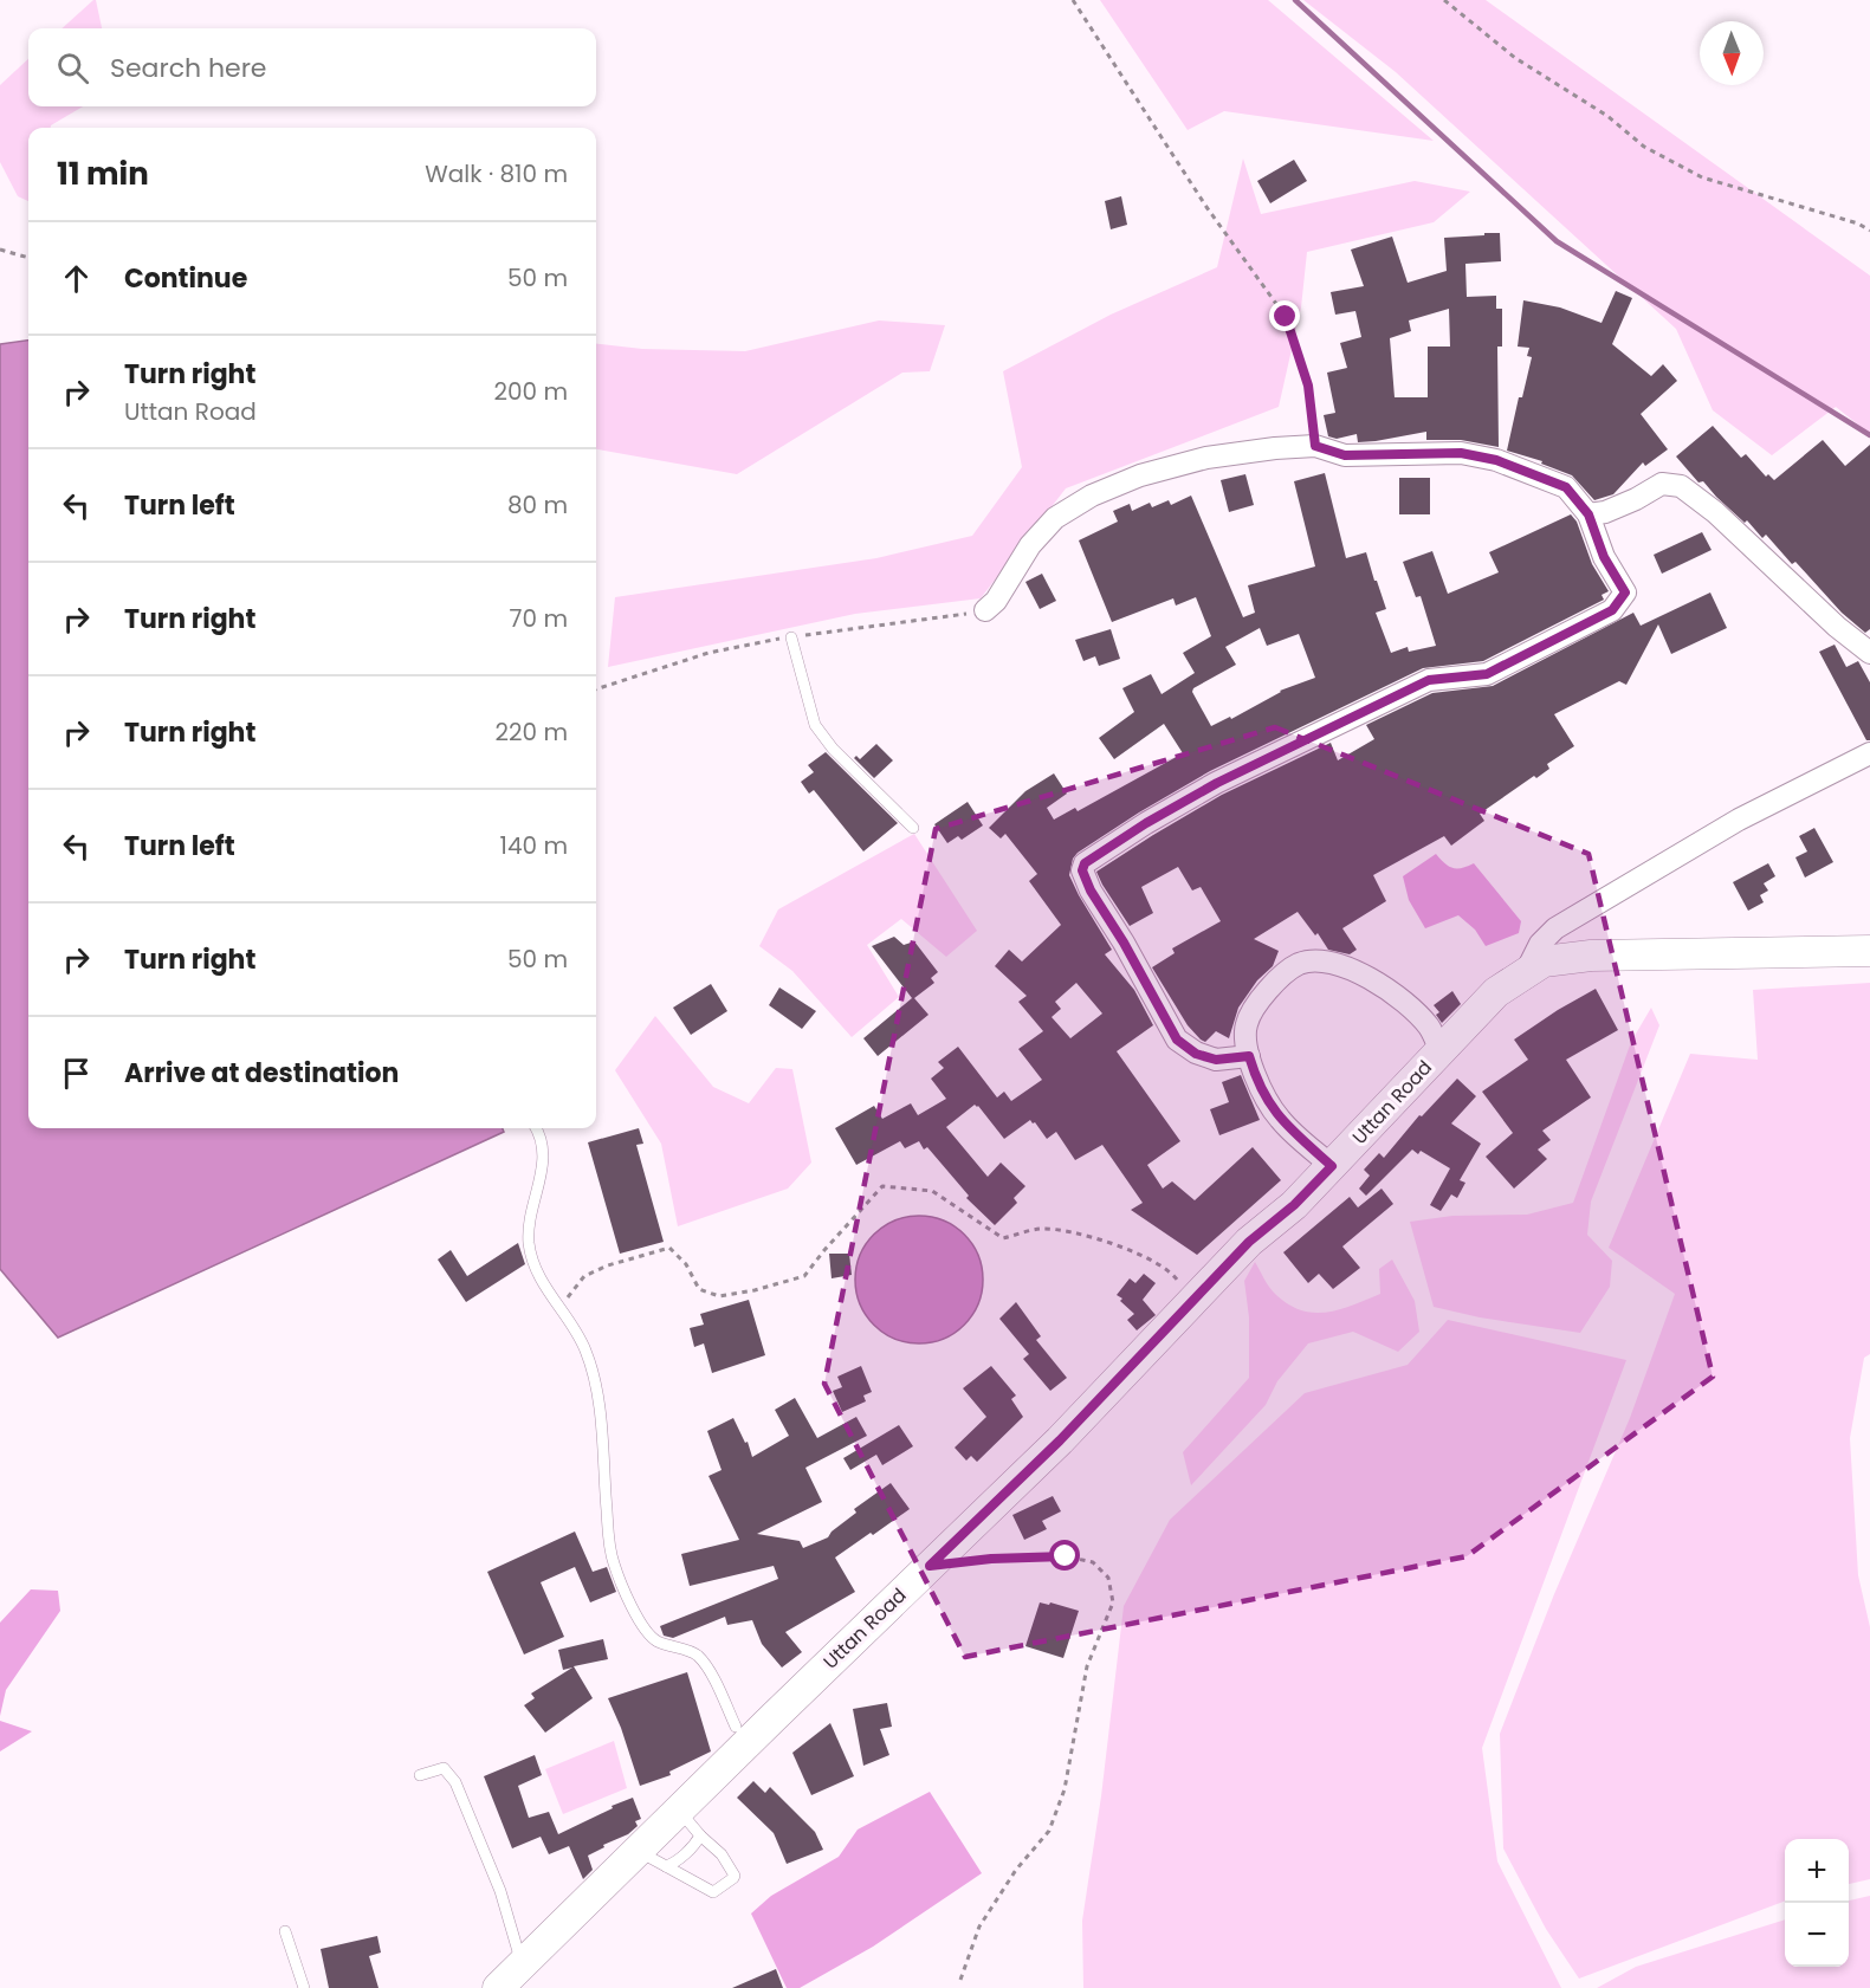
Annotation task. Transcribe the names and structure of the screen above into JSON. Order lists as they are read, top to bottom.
{
  "streets": {
    "main road": ["Uttan Road"]
  },
  "north": "bottom",
  "page": {
    "search": "Search here",
    "heading": ["11 min", "Walk · 810 m"],
    "list": [
      ["Continue", "50 m"],
      ["Turn right", "Uttan Road", "200 m"],
      ["Turn left", "80 m"],
      ["Turn right", "70 m"],
      ["Turn right", "220 m"],
      ["Turn left", "140 m"],
      ["Turn right", "50 m"],
      "Arrive at destination"
    ],
    "map_buttons": ["+", "−"]
  }
}
